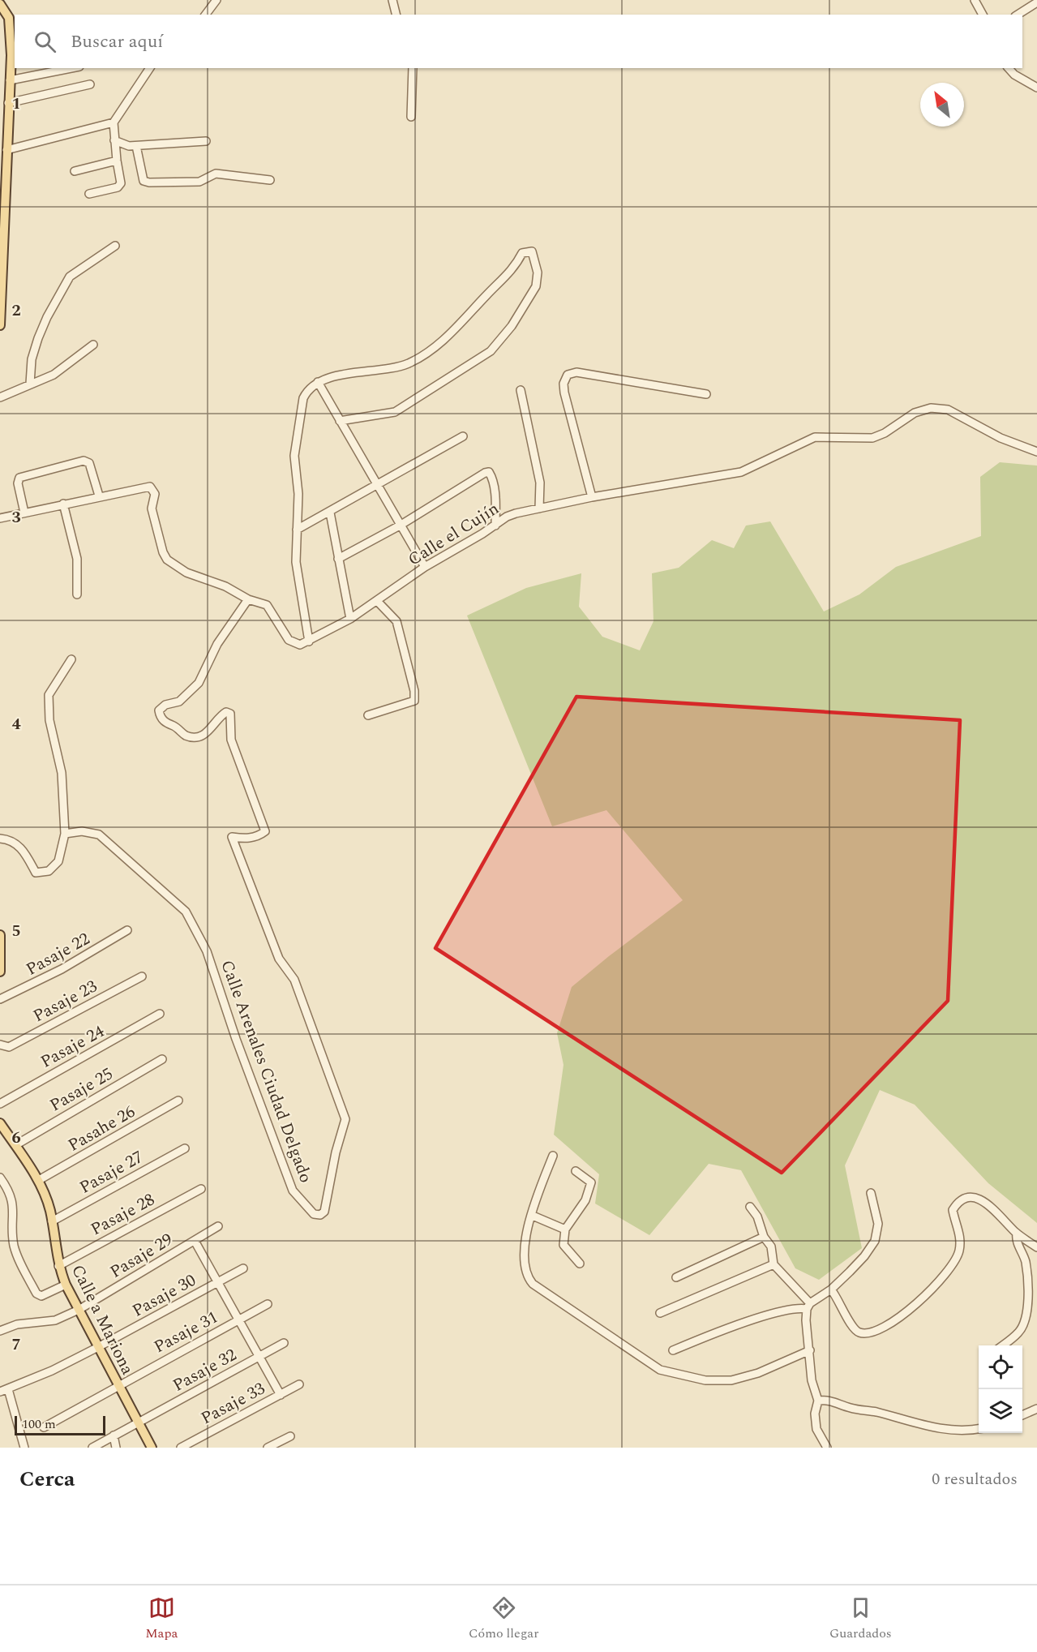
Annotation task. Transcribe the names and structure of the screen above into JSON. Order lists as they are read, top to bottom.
{
  "streets": {
    "main road": ["Calle a Mariona"],
    "street": [
      "Calle el Cujín",
      "Pasaje 22",
      "Pasaje 23",
      "Pasaje 24",
      "Calle Arenales Ciudad Delgado",
      "Pasaje 25",
      "Pasahe 26",
      "Pasaje 27",
      "Pasaje 28",
      "Pasaje 29",
      "Pasaje 30",
      "Pasaje 31",
      "Pasaje 32",
      "Pasaje 33"
    ]
  },
  "crossings": [
    ["Pasaje 25", "Calle a Mariona"],
    ["Pasahe 26", "Calle a Mariona"],
    ["Pasaje 27", "Calle a Mariona"],
    ["Pasaje 28", "Calle a Mariona"],
    ["Pasaje 29", "Calle a Mariona"],
    ["Pasaje 30", "Calle a Mariona"],
    ["Calle a Mariona", "Pasaje 31"],
    ["Calle a Mariona", "Pasaje 32"]
  ],
  "scale_bar": "100 m",
  "north": "top left",
  "page": {
    "search": "Buscar aquí",
    "scale": "100 m",
    "heading": ["Cerca", "0 resultados"],
    "nav": ["Mapa", "Cómo llegar", "Guardados"]
  },
  "grid": {
    "rows": [
      "1",
      "2",
      "3",
      "4",
      "5",
      "6",
      "7"
    ]
  }
}
